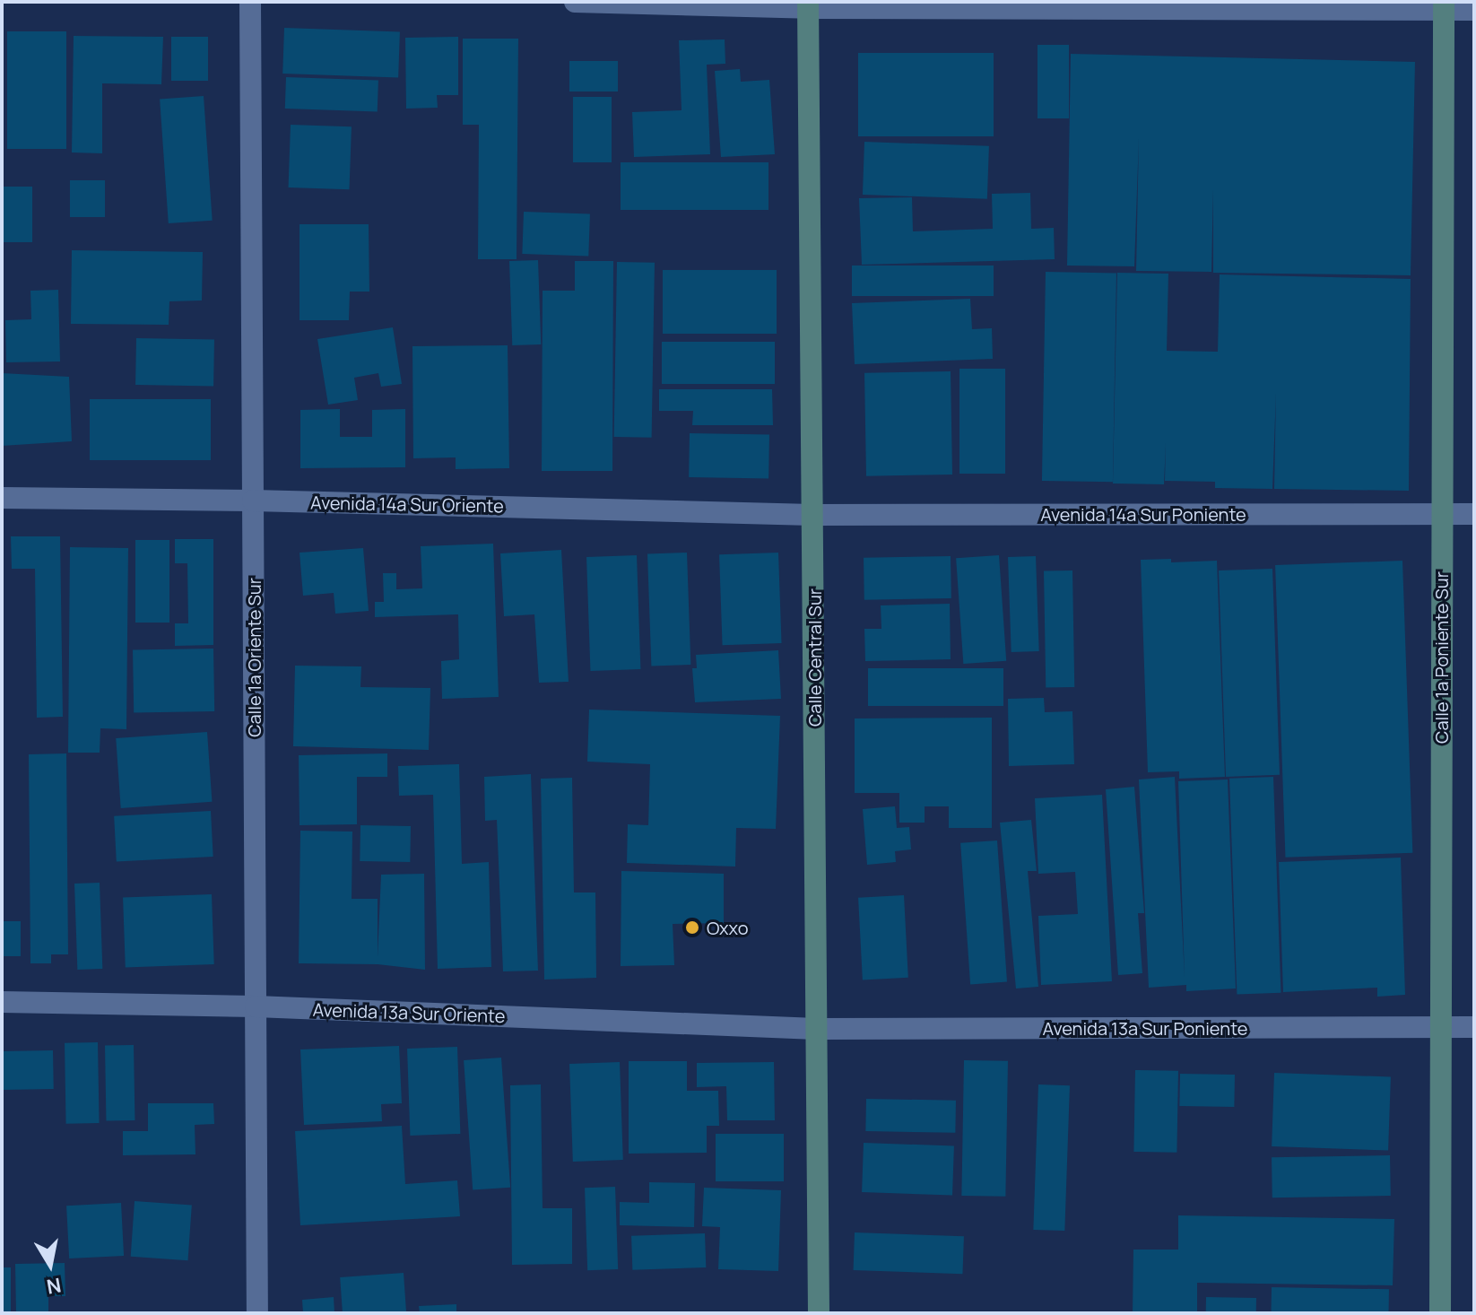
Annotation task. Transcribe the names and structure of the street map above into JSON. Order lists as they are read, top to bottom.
{
  "streets": {
    "street": [
      "Avenida 14a Sur Oriente",
      "Avenida 14a Sur Poniente",
      "Calle 1a Oriente Sur",
      "Calle Central Sur",
      "Calle 1a Poniente Sur",
      "Avenida 13a Sur Oriente",
      "Avenida 13a Sur Poniente"
    ]
  },
  "crossings": [
    ["Avenida 14a Sur Oriente", "Avenida 14a Sur Poniente"],
    ["Avenida 14a Sur Oriente", "Calle 1a Oriente Sur"],
    ["Avenida 14a Sur Oriente", "Calle Central Sur"],
    ["Avenida 14a Sur Poniente", "Calle Central Sur"],
    ["Avenida 14a Sur Poniente", "Calle 1a Poniente Sur"],
    ["Calle 1a Oriente Sur", "Avenida 13a Sur Oriente"],
    ["Calle Central Sur", "Avenida 13a Sur Oriente"],
    ["Calle Central Sur", "Avenida 13a Sur Poniente"],
    ["Calle 1a Poniente Sur", "Avenida 13a Sur Poniente"],
    ["Avenida 13a Sur Oriente", "Avenida 13a Sur Poniente"]
  ],
  "places": ["Oxxo"],
  "north": "bottom"
}
